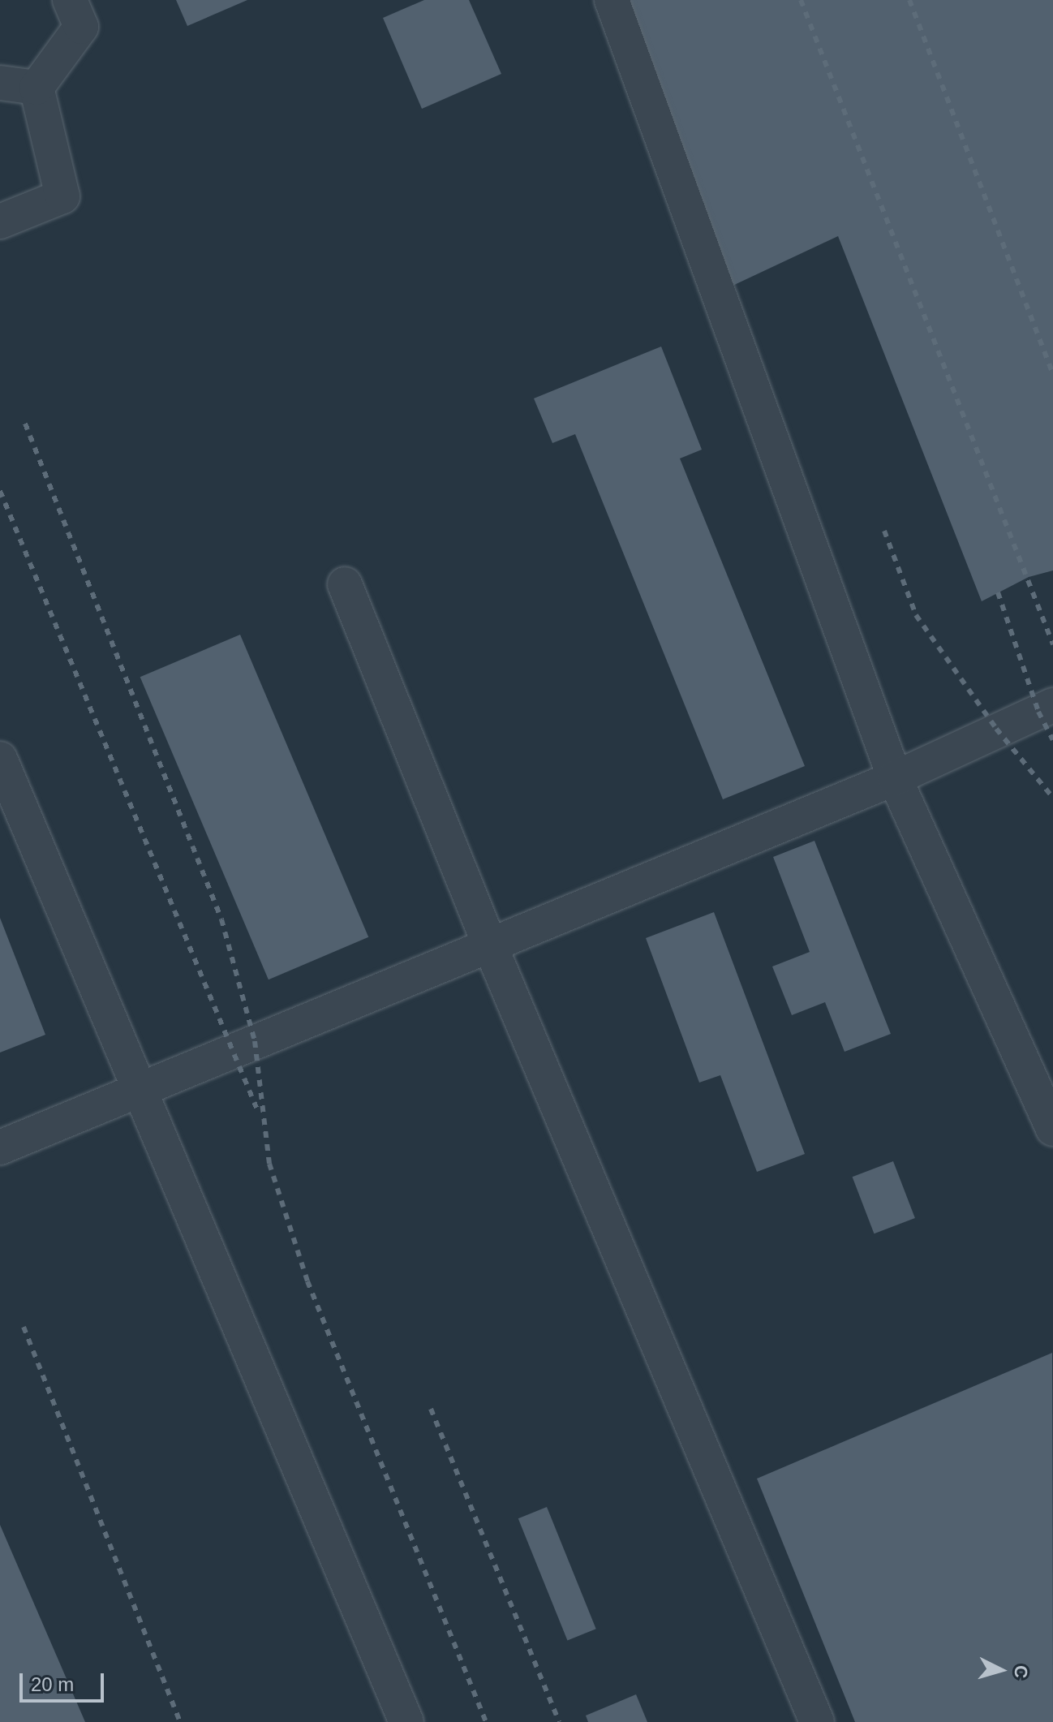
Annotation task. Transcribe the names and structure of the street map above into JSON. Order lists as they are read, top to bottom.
{
  "scale_bar": "20 m",
  "north": "right"
}
